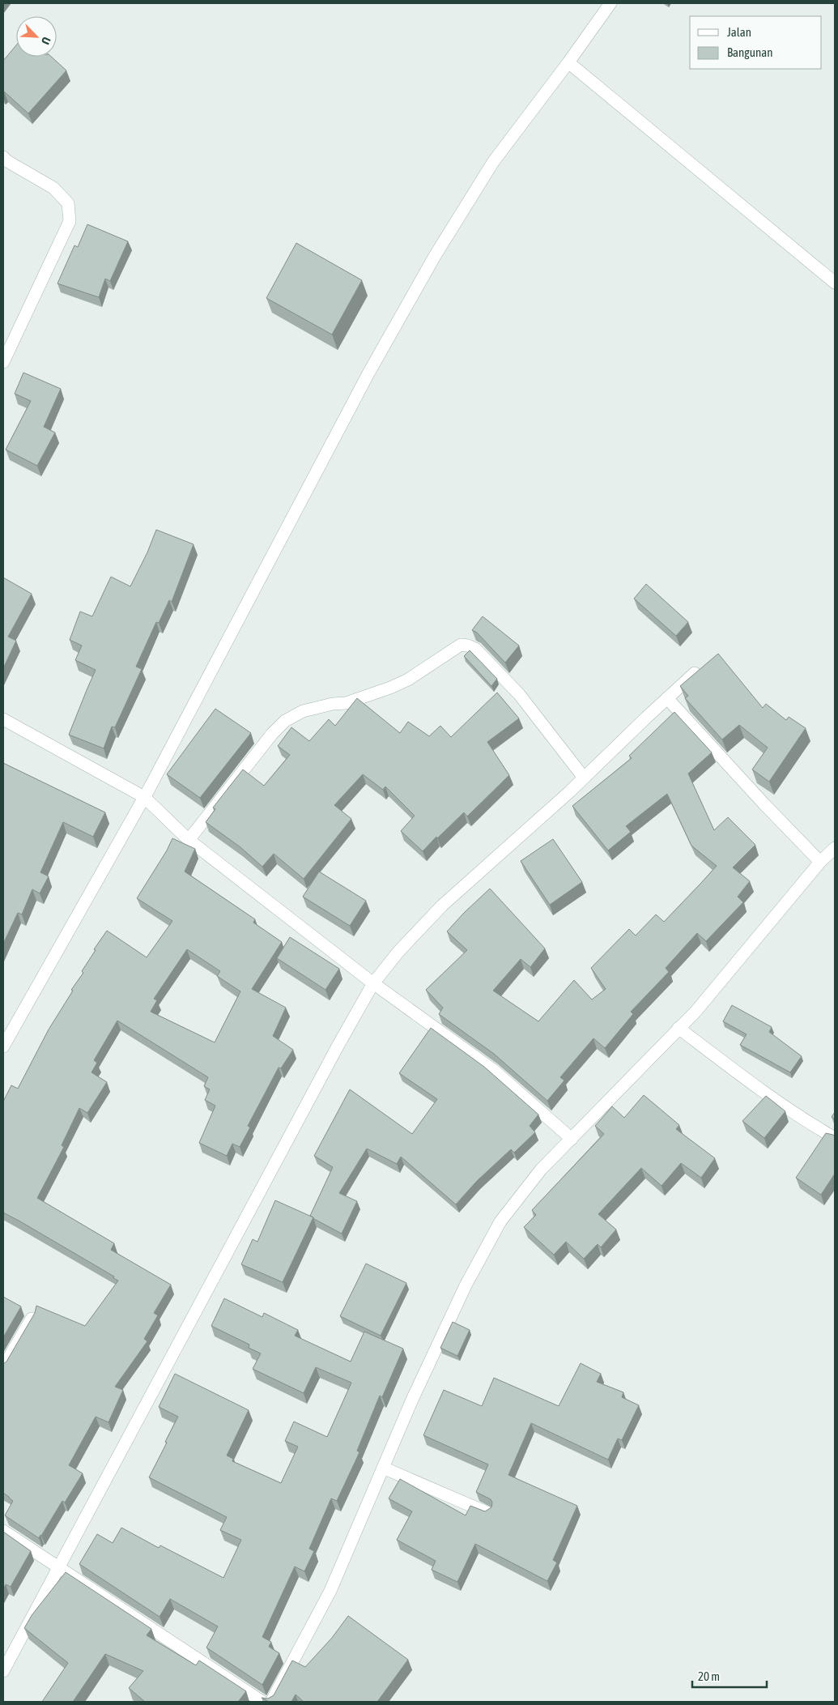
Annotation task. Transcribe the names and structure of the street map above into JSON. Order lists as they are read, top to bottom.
{
  "legend": ["Jalan", "Bangunan"],
  "scale_bar": "20 m",
  "north": "bottom right"
}
